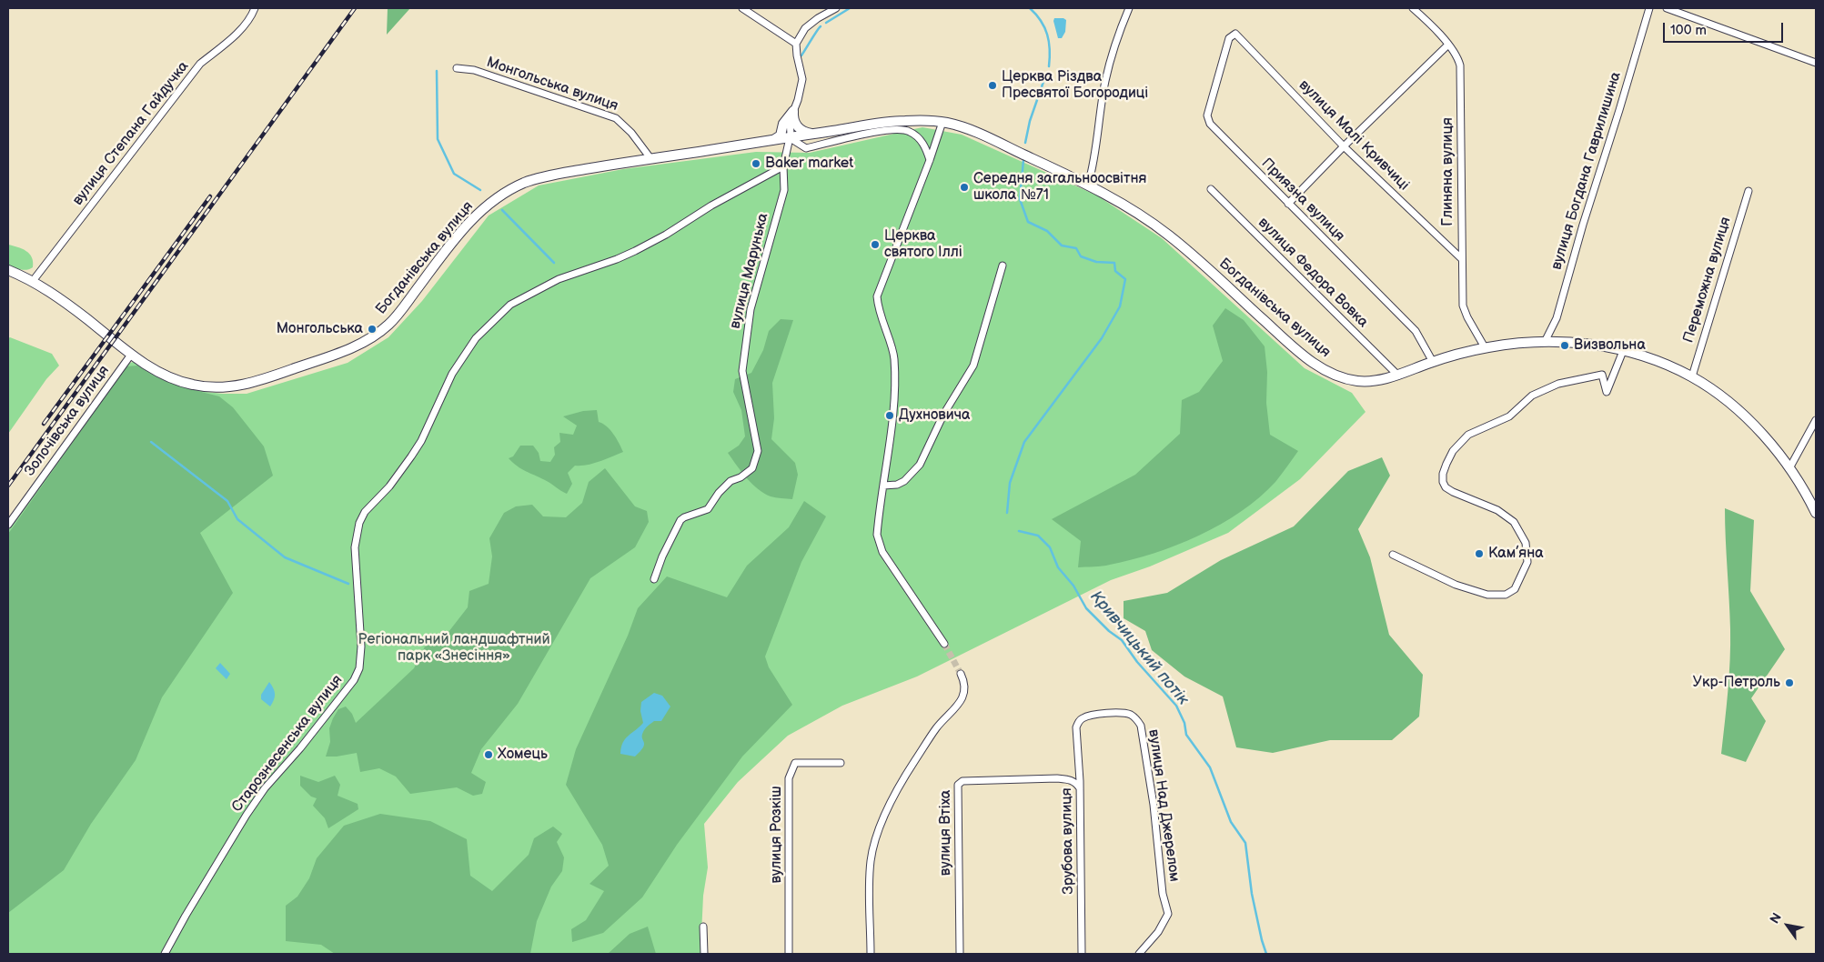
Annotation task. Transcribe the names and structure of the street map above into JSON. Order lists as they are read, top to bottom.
{
  "streets": {
    "main road": ["Богданівська вулиця"],
    "street": [
      "Монгольська вулиця",
      "вулиця Степана Гайдучка",
      "вулиця Малі Кривчиці",
      "вулиця Богдана Гаврилишина",
      "Глиняна вулиця",
      "Приязна вулиця",
      "вулиця Марунька",
      "вулиця Федора Вовка",
      "Переможна вулиця",
      "Золочівська вулиця",
      "Старознесенська вулиця",
      "вулиця Над Джерелом",
      "вулиця Втіха",
      "вулиця Розкіш",
      "Зрубова вулиця"
    ]
  },
  "crossings": [
    ["Монгольська вулиця", "Богданівська вулиця"],
    ["вулиця Степана Гайдучка", "Богданівська вулиця"],
    ["вулиця Малі Кривчиці", "Глиняна вулиця"],
    ["вулиця Малі Кривчиці", "Приязна вулиця"],
    ["вулиця Богдана Гаврилишина", "Богданівська вулиця"],
    ["Глиняна вулиця", "Богданівська вулиця"],
    ["Приязна вулиця", "Богданівська вулиця"],
    ["Богданівська вулиця", "вулиця Федора Вовка"],
    ["Богданівська вулиця", "Переможна вулиця"],
    ["Богданівська вулиця", "Золочівська вулиця"],
    ["вулиця Марунька", "Старознесенська вулиця"],
    ["вулиця Над Джерелом", "Зрубова вулиця"],
    ["вулиця Втіха", "Зрубова вулиця"]
  ],
  "water": ["Кривчицький потік"],
  "parks": ["Регіональний ландшафтний парк «Знесіння»"],
  "places": [
    "Церква Різдва Пресвятої Богородиці",
    "Baker market",
    "Середня загальноосвітня школа №71",
    "Церква святого Іллі",
    "Монгольська",
    "Визвольна",
    "Духновича",
    "Кам’яна",
    "Укр-Петроль",
    "Хомець"
  ],
  "scale_bar": "100 m",
  "north": "top left"
}
